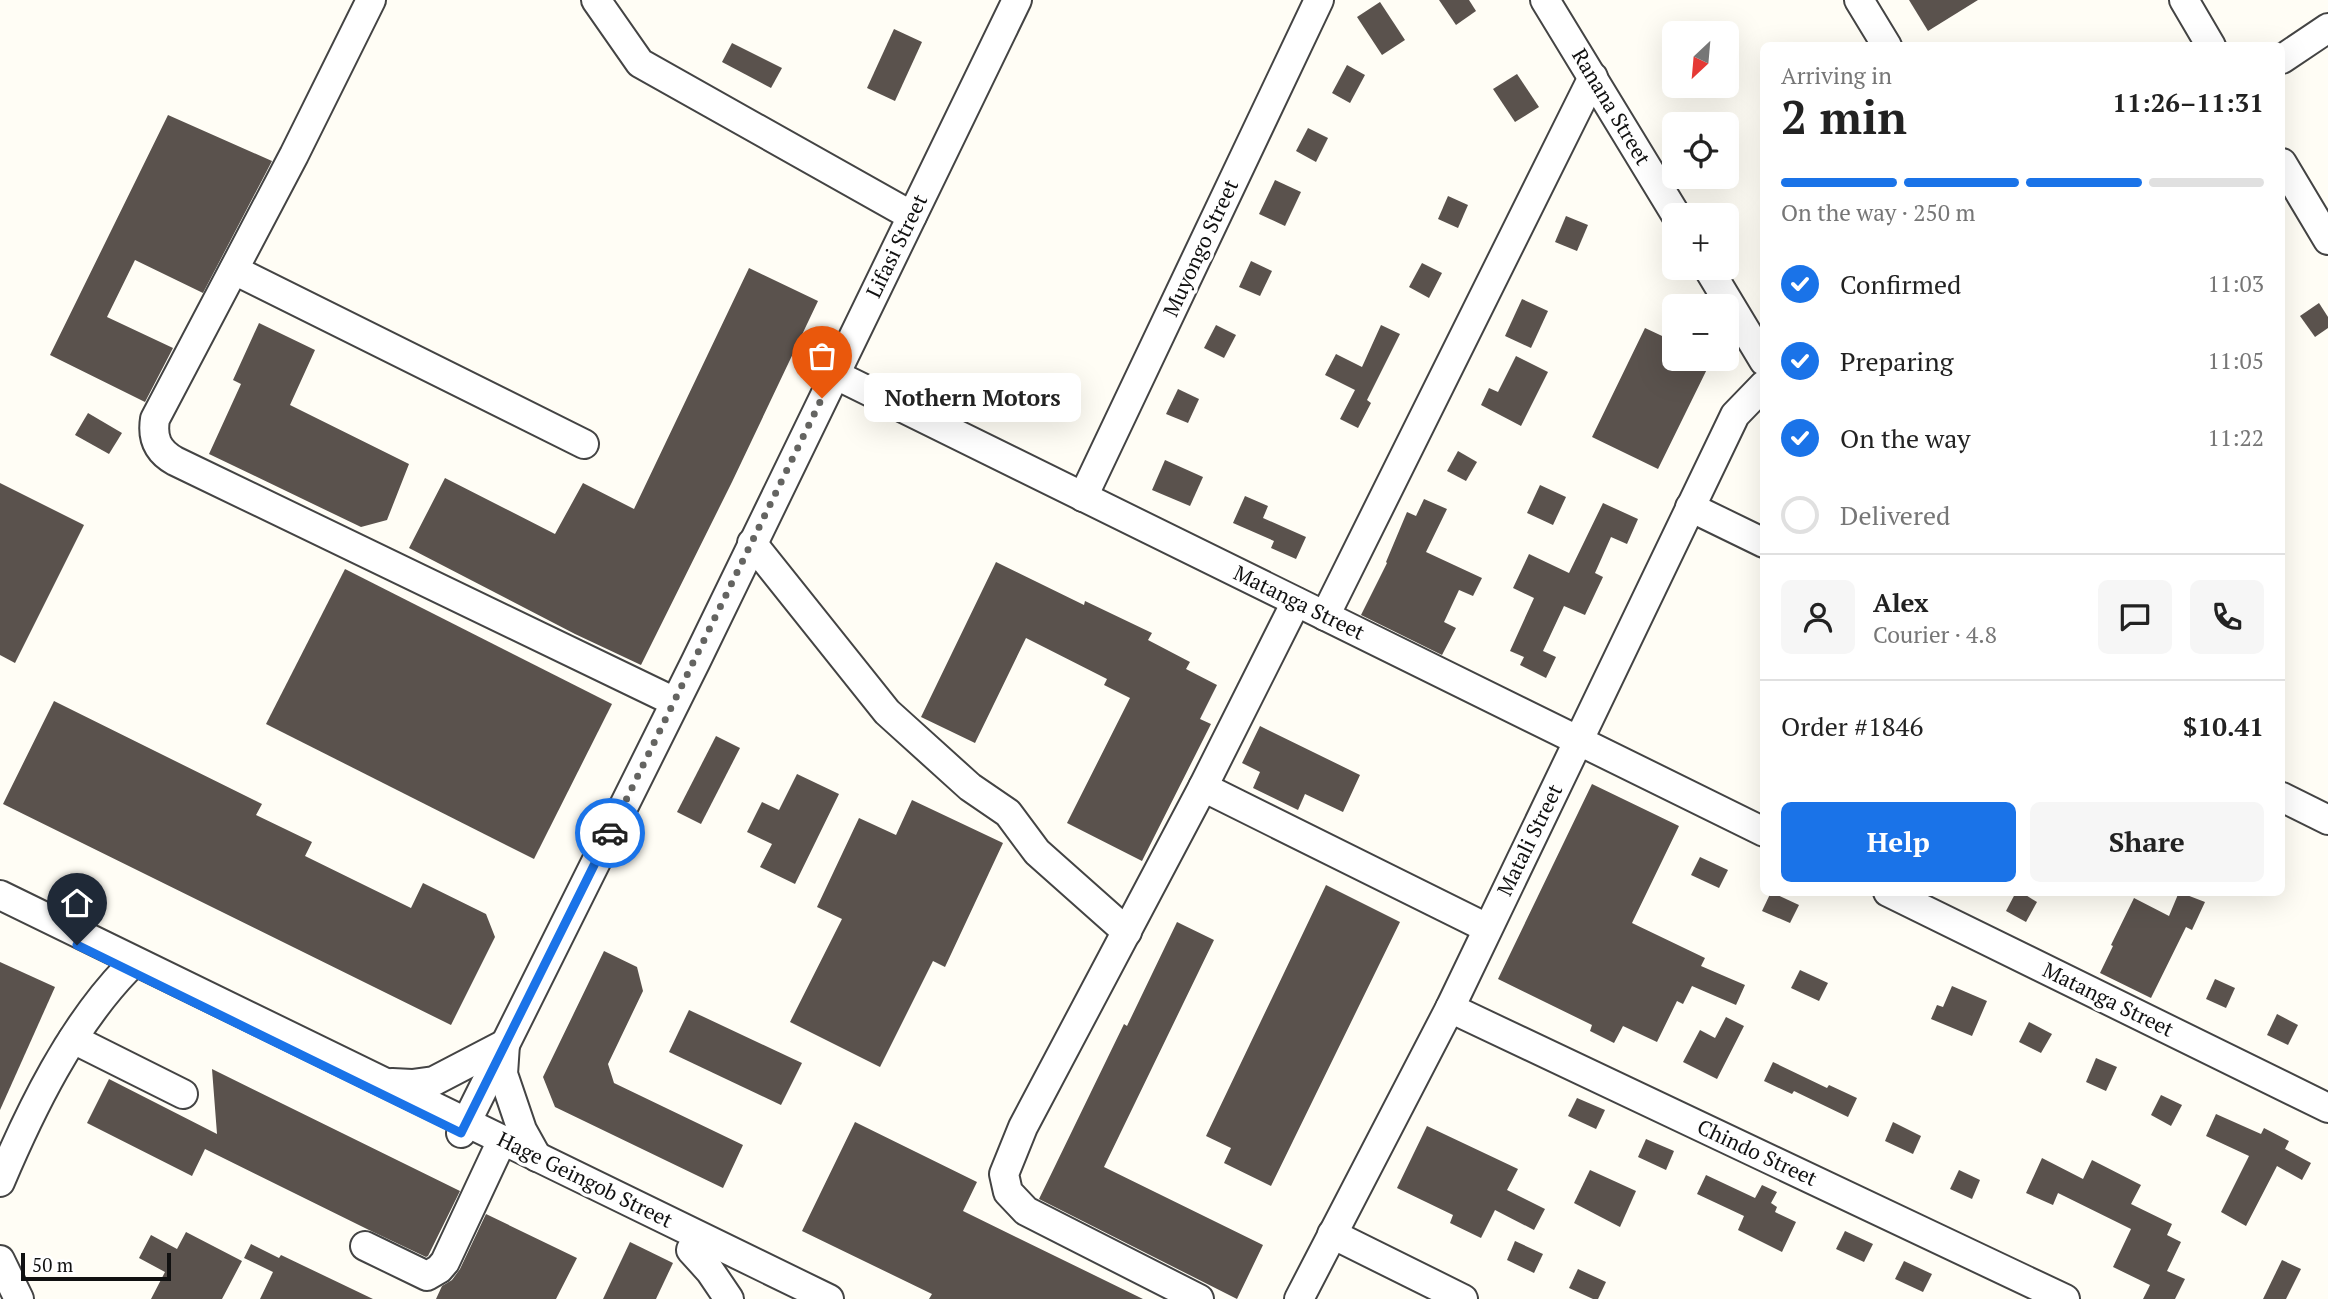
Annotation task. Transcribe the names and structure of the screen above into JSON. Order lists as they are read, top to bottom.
{
  "streets": {
    "street": [
      "Ranana Street",
      "Lifasi Street",
      "Muyongo Street",
      "Matanga Street",
      "Matali Street",
      "Chindo Street",
      "Hage Geingob Street"
    ]
  },
  "crossings": [
    ["Lifasi Street", "Matanga Street"],
    ["Lifasi Street", "Hage Geingob Street"],
    ["Muyongo Street", "Matanga Street"],
    ["Matanga Street", "Matali Street"],
    ["Matali Street", "Chindo Street"]
  ],
  "places": ["Nothern Motors"],
  "scale_bar": "50 m",
  "north": "bottom left",
  "page": {
    "map_buttons": ["+", "−"],
    "heading": ["2 min", "Arriving in", "11:26–11:31"],
    "panel": [
      "Alex",
      "Courier · 4.8",
      "Order #1846",
      "$10.41"
    ],
    "bar": "On the way · 250 m",
    "list": [
      ["Confirmed", "11:03"],
      ["Preparing", "11:05"],
      ["On the way", "11:22"],
      "Delivered"
    ],
    "bubble": "Nothern Motors",
    "buttons": ["Help", "Share"],
    "scale": "50 m"
  }
}
